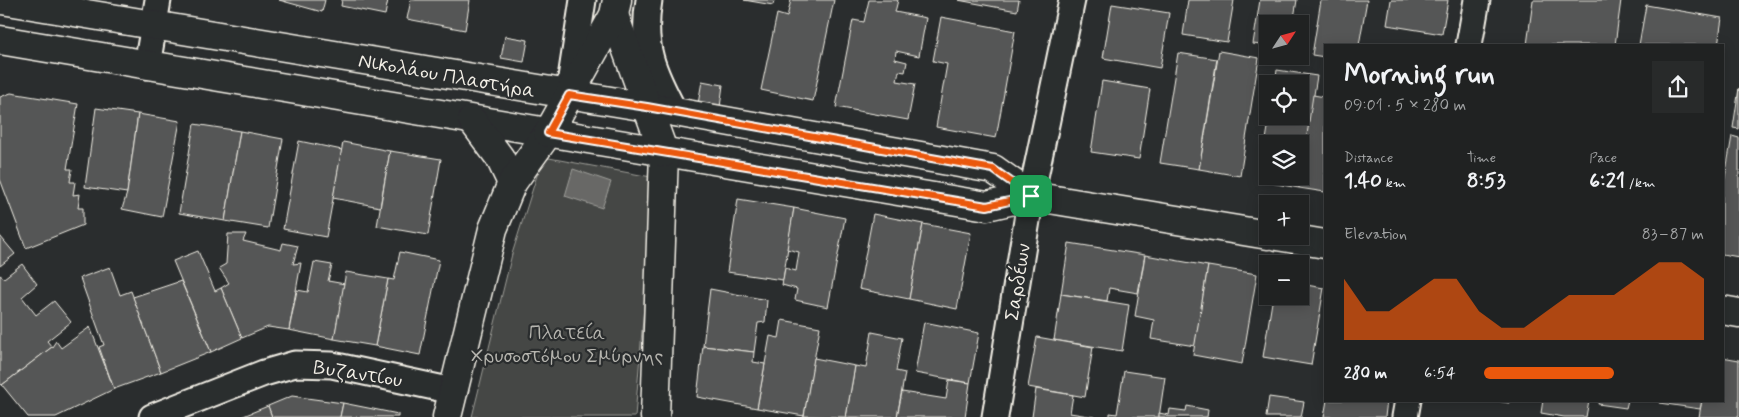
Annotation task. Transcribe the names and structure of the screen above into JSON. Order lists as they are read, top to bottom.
{
  "streets": {
    "street": ["Νικολάου Πλαστήρα", "Σαρδέων", "Βυζαντίου"]
  },
  "crossings": [
    ["Νικολάου Πλαστήρα", "Σαρδέων"]
  ],
  "parks": ["Πλατεία Χρυσοστόμου Σμύρνης"],
  "north": "top right",
  "page": {
    "map_buttons": ["+", "−"],
    "heading": ["Morning run", "09:01 · 5 × 280 m"],
    "stats": [
      ["Distance", "1.40 km"],
      ["Time", "8:53"],
      ["Pace", "6:21 /km"]
    ],
    "chart": ["Elevation", "83–87 m"],
    "list": [
      {
        "name": "280 m",
        "note": "6:54"
      }
    ]
  }
}
